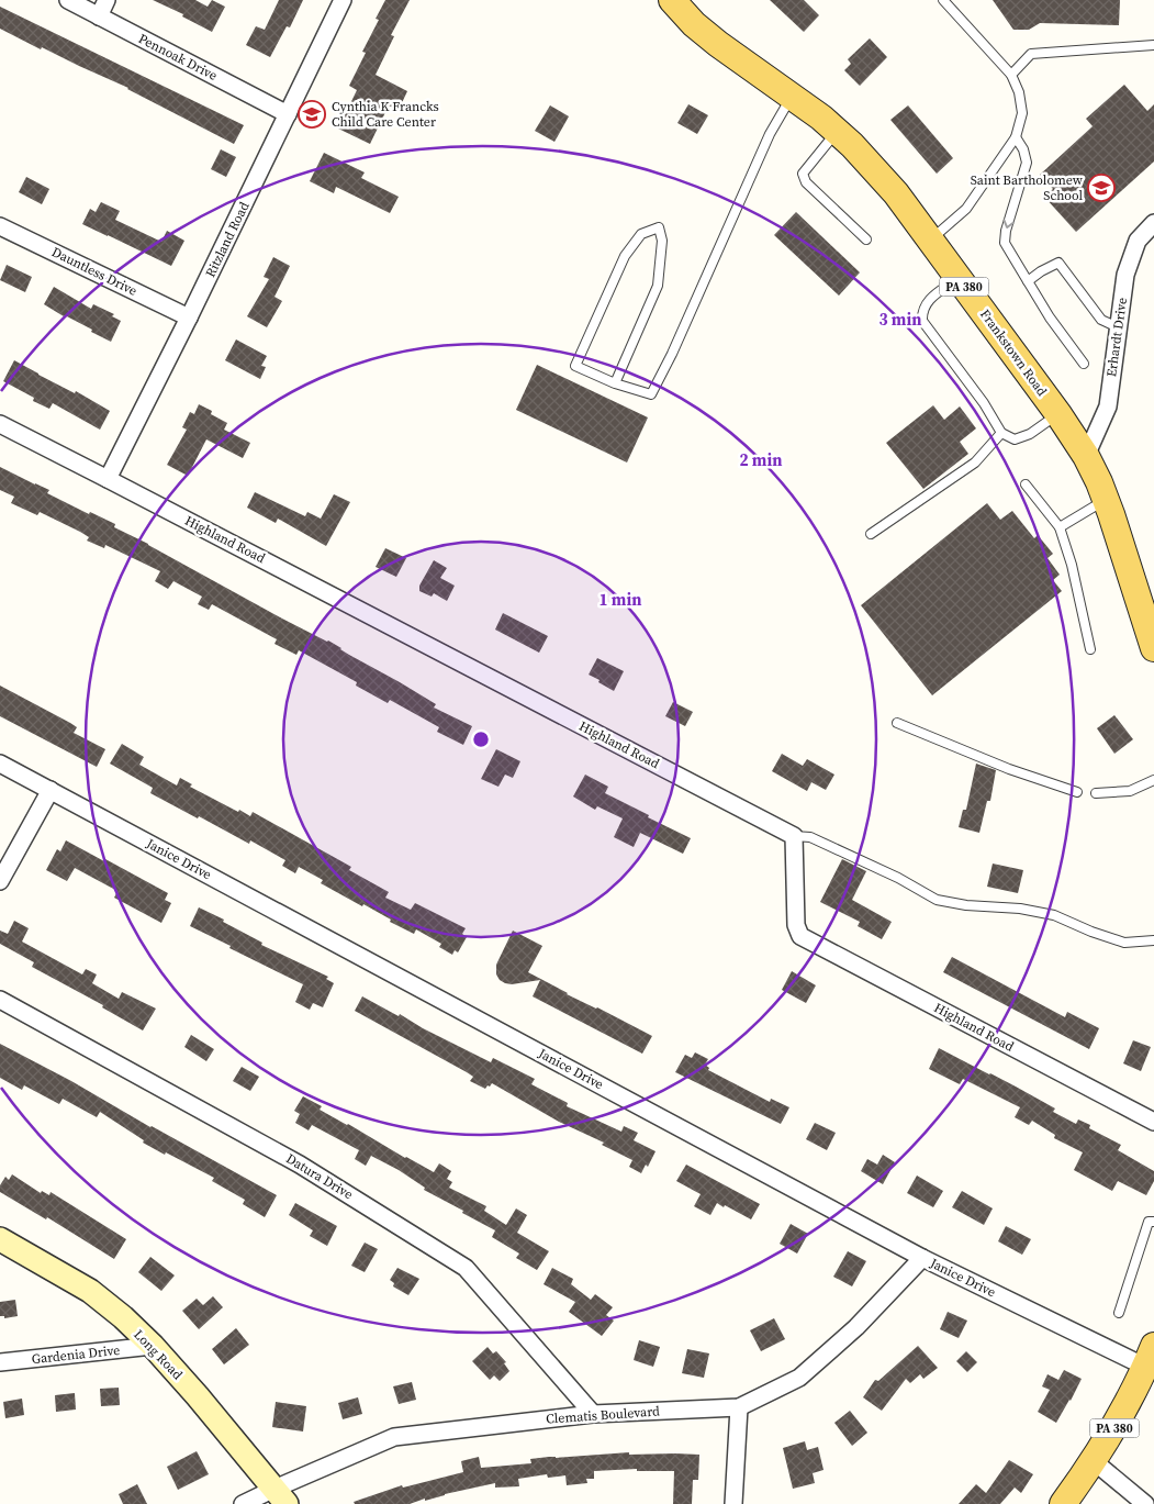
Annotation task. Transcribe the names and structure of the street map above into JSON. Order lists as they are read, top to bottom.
{
  "streets": {
    "main road": ["PA 380", "Frankstown Road"],
    "street": [
      "Pennoak Drive",
      "Ritzland Road",
      "Dauntless Drive",
      "Erhardt Drive",
      "Highland Road",
      "Janice Drive",
      "Datura Drive",
      "Gardenia Drive",
      "Long Road",
      "Clematis Boulevard"
    ]
  },
  "crossings": [
    ["Pennoak Drive", "Ritzland Road"],
    ["Ritzland Road", "Dauntless Drive"],
    ["Ritzland Road", "Highland Road"],
    ["PA 380", "Janice Drive"],
    ["Erhardt Drive", "Frankstown Road"],
    ["Janice Drive", "Clematis Boulevard"],
    ["Datura Drive", "Clematis Boulevard"],
    ["Gardenia Drive", "Long Road"],
    ["Long Road", "Clematis Boulevard"]
  ],
  "places": {
    "school or university": ["Cynthia K Francks Child Care Center", "Saint Bartholomew School"]
  },
  "rings": ["3 min", "2 min", "1 min"]
}
